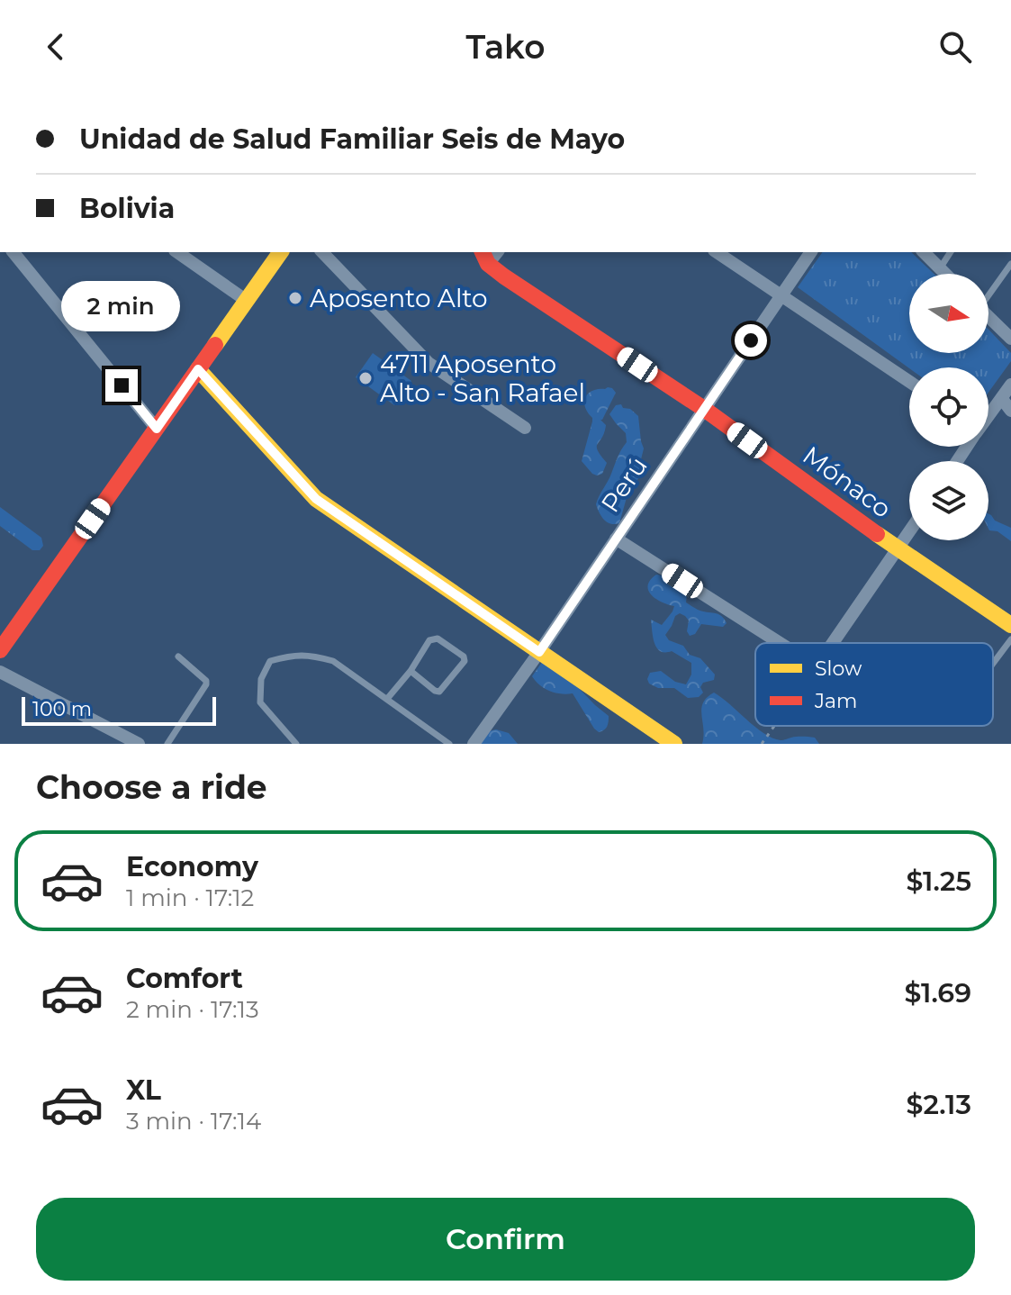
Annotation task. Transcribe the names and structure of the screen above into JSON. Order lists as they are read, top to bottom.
{
  "streets": {
    "street": ["Mónaco", "Perú"]
  },
  "crossings": [
    ["Mónaco", "Perú"]
  ],
  "places": ["Aposento Alto", "4711 Aposento Alto - San Rafael"],
  "legend": ["Slow", "Jam"],
  "scale_bar": "100 m",
  "north": "right",
  "page": {
    "header": "Tako",
    "banner": ["Unidad de Salud Familiar Seis de Mayo", "Bolivia"],
    "bubble": "2 min",
    "scale": "100 m",
    "heading": "Choose a ride",
    "list": [
      {
        "name": "Economy",
        "note": "1 min · 17:12",
        "value": "$1.25"
      },
      {
        "name": "Comfort",
        "note": "2 min · 17:13",
        "value": "$1.69"
      },
      {
        "name": "XL",
        "note": "3 min · 17:14",
        "value": "$2.13"
      }
    ],
    "buttons": "Confirm"
  }
}
